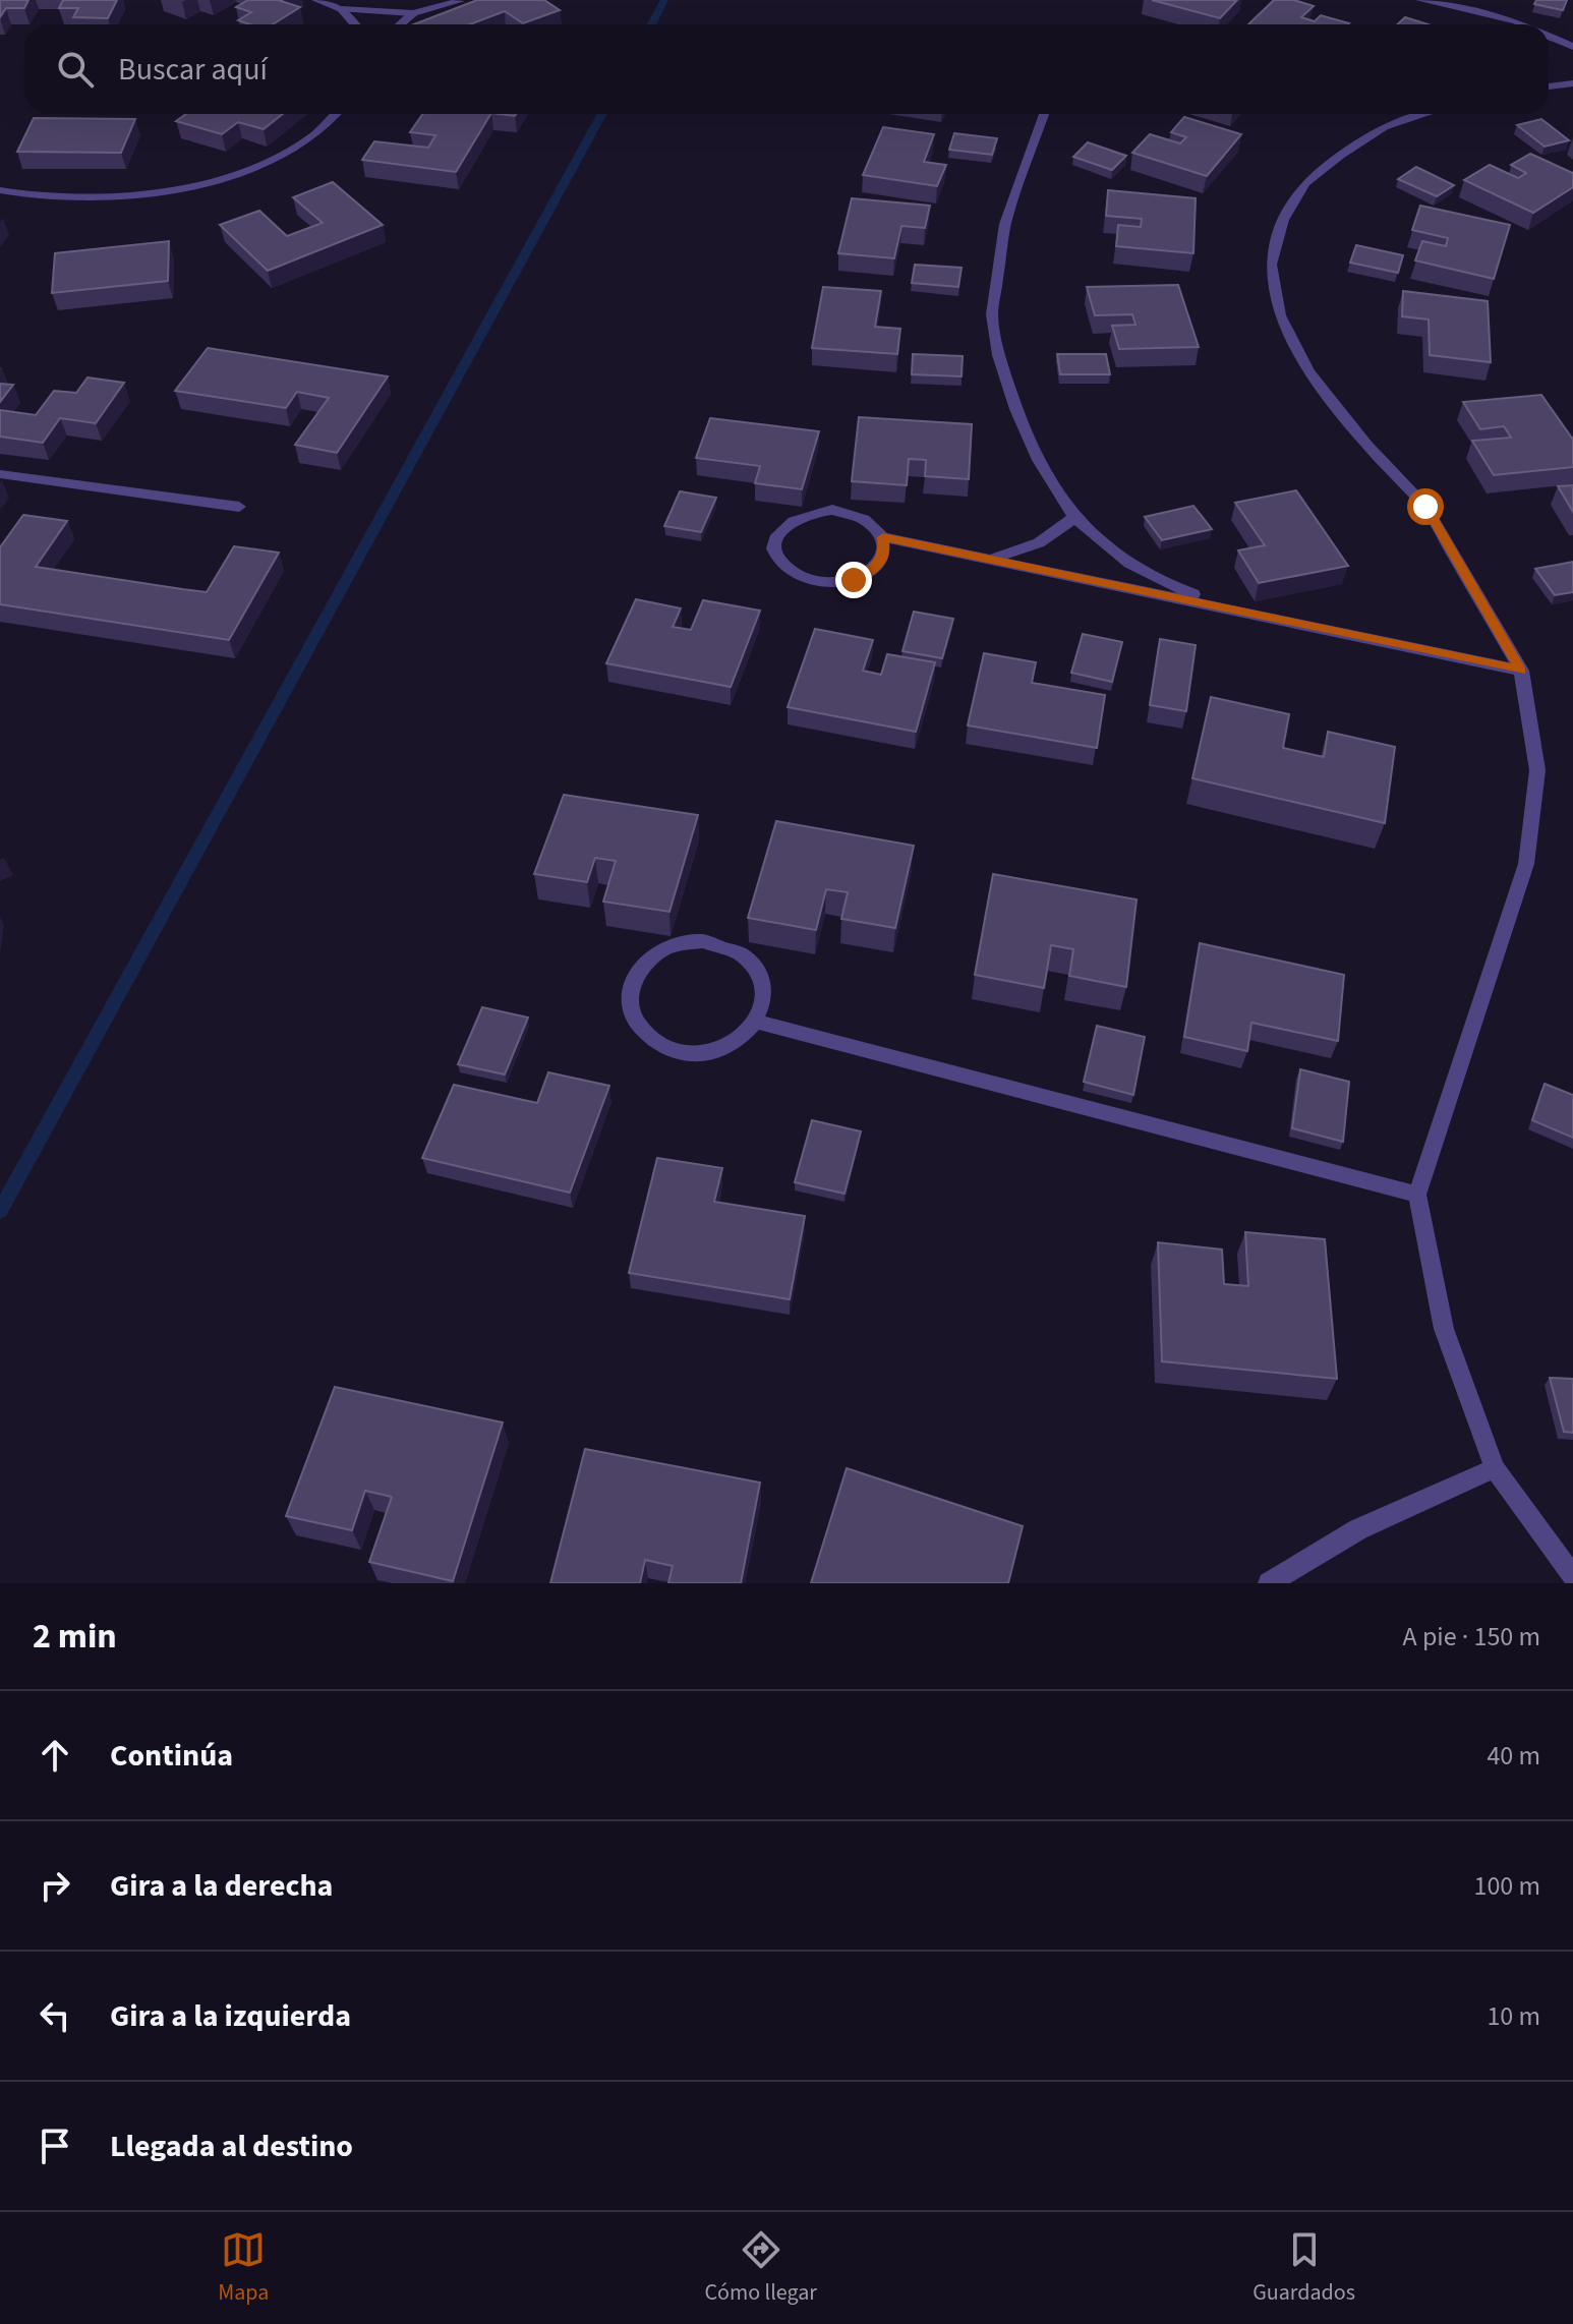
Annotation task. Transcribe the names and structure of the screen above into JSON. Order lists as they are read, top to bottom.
{
  "page": {
    "search": "Buscar aquí",
    "heading": ["2 min", "A pie · 150 m"],
    "list": [
      ["Continúa", "40 m"],
      ["Gira a la derecha", "100 m"],
      ["Gira a la izquierda", "10 m"],
      "Llegada al destino"
    ],
    "nav": ["Mapa", "Cómo llegar", "Guardados"]
  }
}
